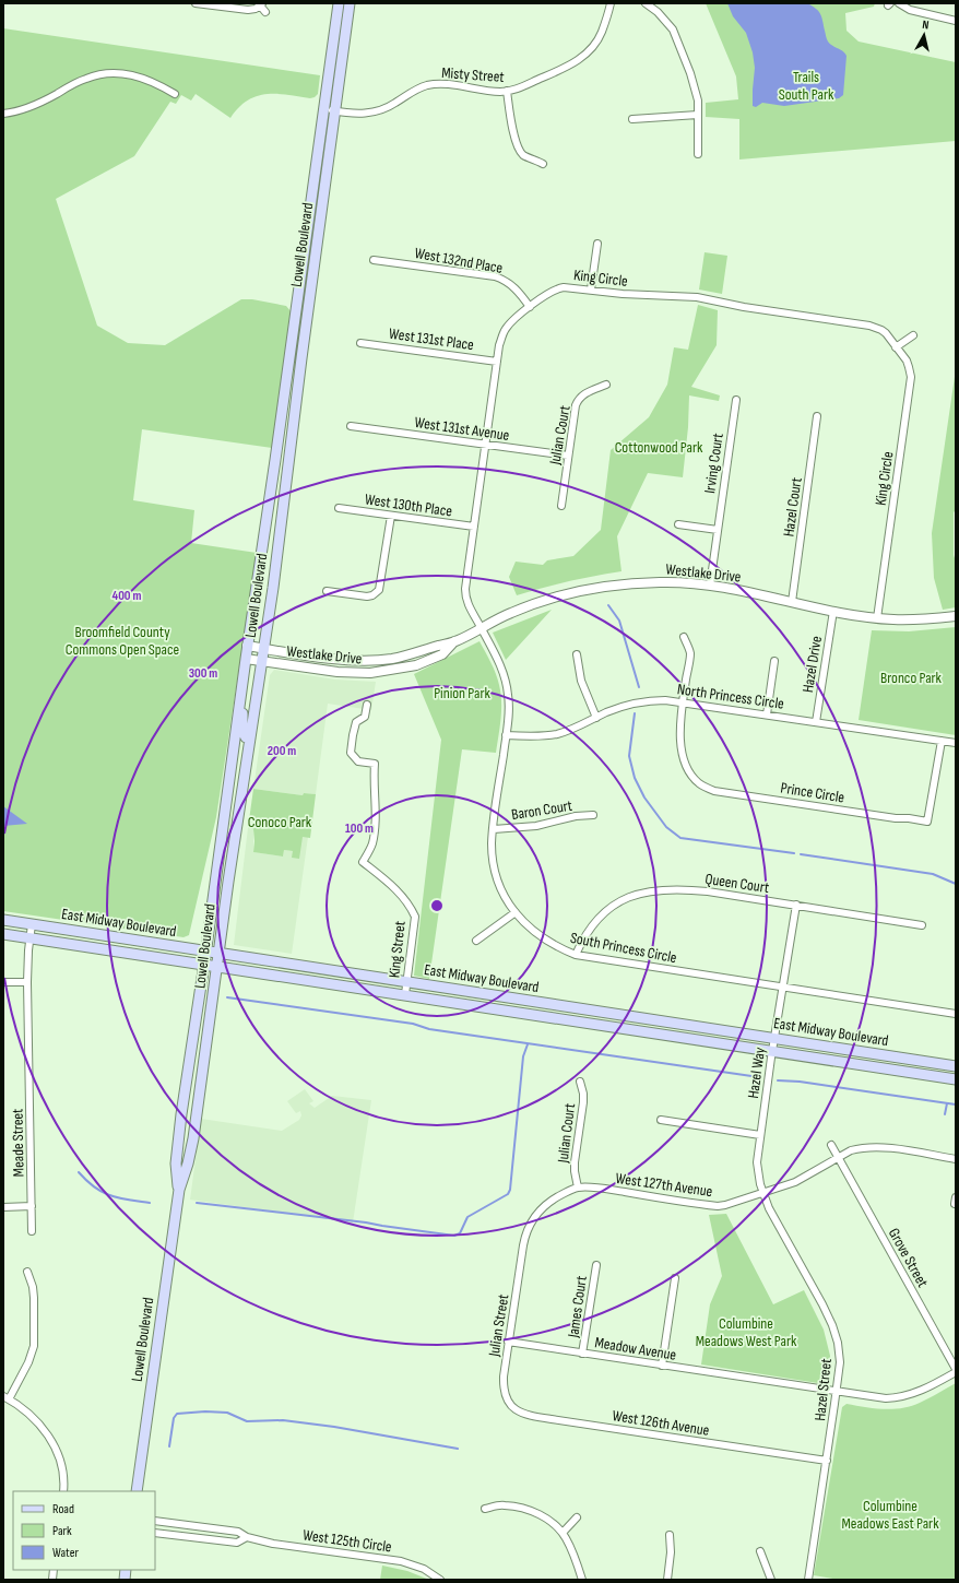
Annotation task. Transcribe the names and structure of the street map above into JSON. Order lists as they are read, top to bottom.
{
  "streets": {
    "main road": ["Lowell Boulevard", "East Midway Boulevard"],
    "street": [
      "Misty Street",
      "West 132nd Place",
      "King Circle",
      "West 131st Place",
      "West 131st Avenue",
      "Julian Court",
      "Irving Court",
      "West 130th Place",
      "Hazel Court",
      "Westlake Drive",
      "Hazel Drive",
      "North Princess Circle",
      "Prince Circle",
      "Baron Court",
      "Queen Court",
      "South Princess Circle",
      "King Street",
      "Hazel Way",
      "Meade Street",
      "West 127th Avenue",
      "Grove Street",
      "James Court",
      "Julian Street",
      "Meadow Avenue",
      "Hazel Street",
      "West 126th Avenue",
      "West 125th Circle"
    ]
  },
  "crossings": [
    ["Misty Street", "Lowell Boulevard"],
    ["Lowell Boulevard", "Westlake Drive"],
    ["Lowell Boulevard", "East Midway Boulevard"],
    ["West 132nd Place", "King Circle"],
    ["King Circle", "West 131st Place"],
    ["King Circle", "West 131st Avenue"],
    ["King Circle", "West 130th Place"],
    ["King Circle", "Westlake Drive"],
    ["King Circle", "South Princess Circle"],
    ["West 131st Avenue", "Julian Court"],
    ["Julian Court", "West 127th Avenue"],
    ["Irving Court", "Westlake Drive"],
    ["Hazel Court", "Westlake Drive"],
    ["Westlake Drive", "Hazel Drive"],
    ["Westlake Drive", "South Princess Circle"],
    ["Hazel Drive", "North Princess Circle"],
    ["North Princess Circle", "Prince Circle"],
    ["North Princess Circle", "South Princess Circle"],
    ["Baron Court", "South Princess Circle"],
    ["Queen Court", "South Princess Circle"],
    ["Queen Court", "Hazel Way"],
    ["East Midway Boulevard", "King Street"],
    ["East Midway Boulevard", "Hazel Way"],
    ["East Midway Boulevard", "Meade Street"],
    ["South Princess Circle", "Hazel Way"],
    ["Hazel Way", "West 127th Avenue"],
    ["Hazel Way", "Hazel Street"],
    ["West 127th Avenue", "Grove Street"],
    ["West 127th Avenue", "Julian Street"],
    ["West 127th Avenue", "Hazel Street"],
    ["James Court", "Meadow Avenue"],
    ["Julian Street", "Meadow Avenue"],
    ["Julian Street", "West 126th Avenue"],
    ["Meadow Avenue", "Hazel Street"],
    ["Hazel Street", "West 126th Avenue"]
  ],
  "parks": [
    "Trails South Park",
    "Cottonwood Park",
    "Broomfield County Commons Open Space",
    "Bronco Park",
    "Pinion Park",
    "Conoco Park",
    "Columbine Meadows West Park",
    "Columbine Meadows East Park"
  ],
  "legend": ["Road", "Park", "Water"],
  "north": "top",
  "rings": [
    "400 m",
    "300 m",
    "200 m",
    "100 m"
  ]
}
